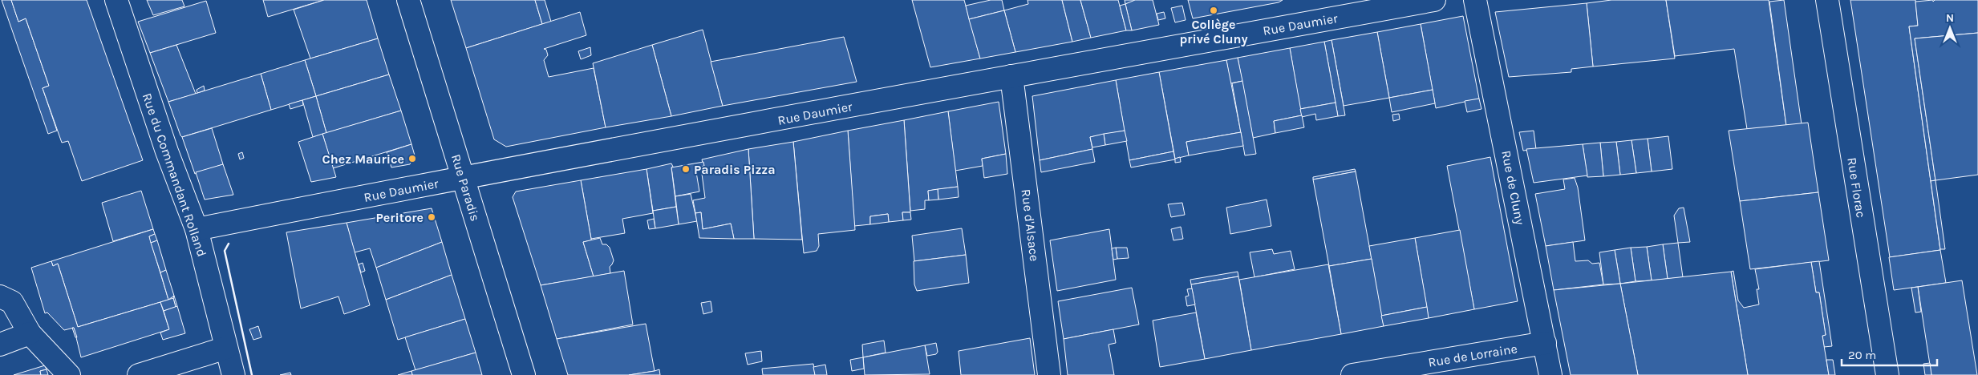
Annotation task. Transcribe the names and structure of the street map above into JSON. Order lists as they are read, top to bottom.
{
  "streets": {
    "street": [
      "Rue Daumier",
      "Rue du Commandant Rolland",
      "Rue Paradis",
      "Rue de Cluny",
      "Rue Florac",
      "Rue d'Alsace",
      "Rue de Lorraine"
    ]
  },
  "crossings": [
    ["Rue Daumier", "Rue du Commandant Rolland"],
    ["Rue Daumier", "Rue Paradis"],
    ["Rue Daumier", "Rue d'Alsace"],
    ["Rue de Cluny", "Rue de Lorraine"]
  ],
  "places": [
    "Collège privé Cluny",
    "Chez Maurice",
    "Paradis Pizza",
    "Peritore"
  ],
  "scale_bar": "20 m",
  "north": "top"
}
